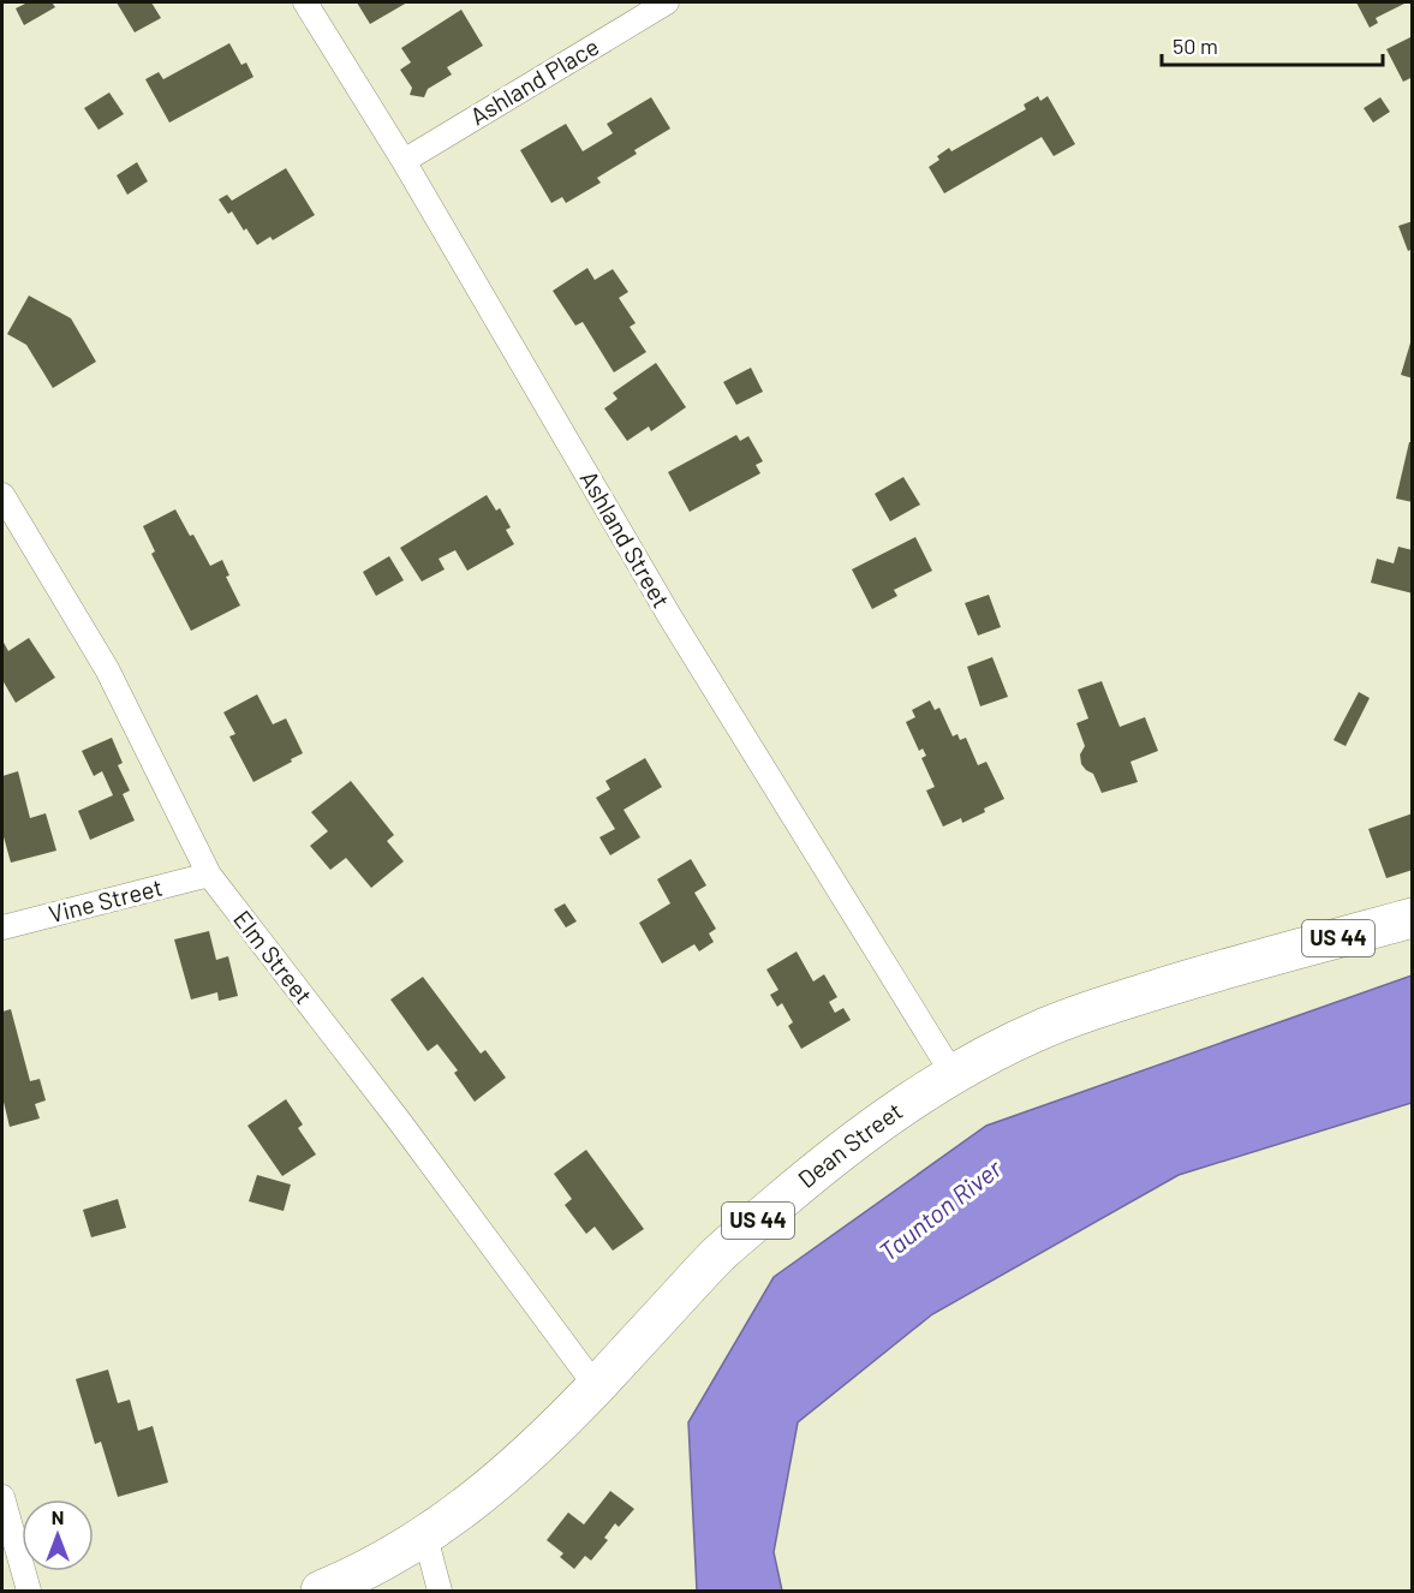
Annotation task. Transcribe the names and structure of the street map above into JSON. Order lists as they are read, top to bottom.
{
  "streets": {
    "highway": ["US 44", "Dean Street"],
    "street": [
      "Ashland Place",
      "Ashland Street",
      "Vine Street",
      "Elm Street"
    ]
  },
  "crossings": [
    ["Ashland Place", "Ashland Street"],
    ["Ashland Street", "Dean Street"],
    ["Vine Street", "Elm Street"],
    ["Elm Street", "Dean Street"]
  ],
  "water": ["Taunton River"],
  "scale_bar": "50 m",
  "north": "top"
}
